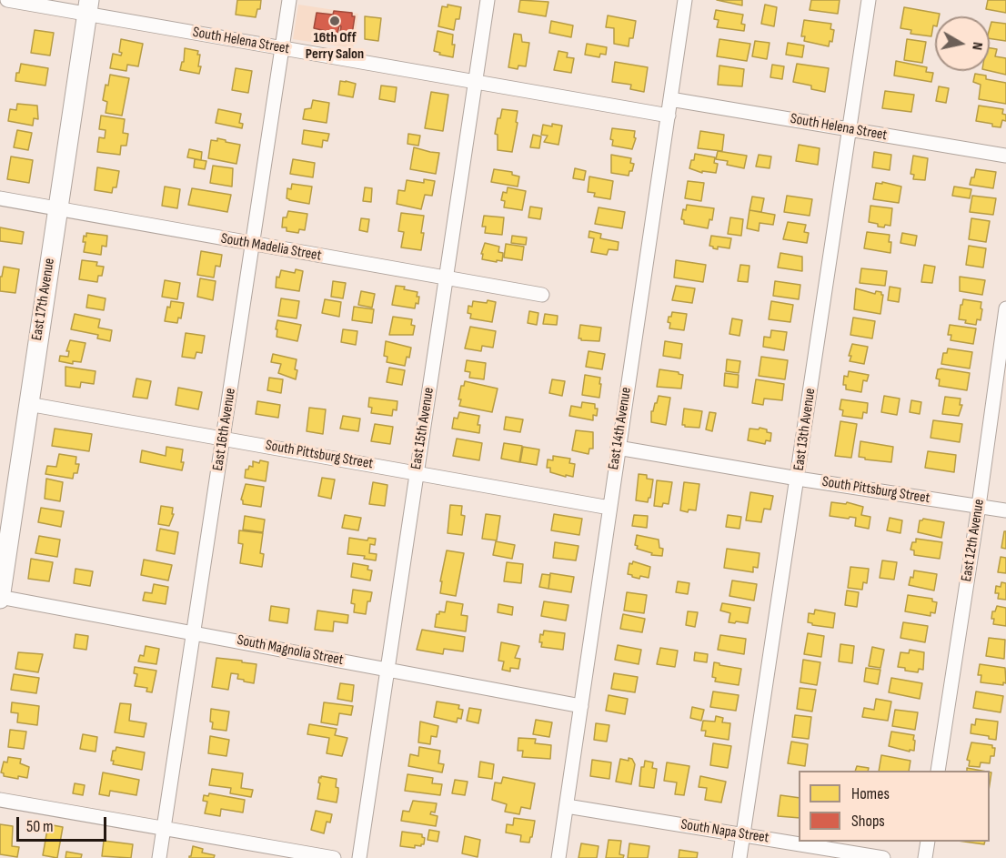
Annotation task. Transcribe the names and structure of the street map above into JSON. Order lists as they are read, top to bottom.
{
  "streets": {
    "street": [
      "South Helena Street",
      "South Madelia Street",
      "East 17th Avenue",
      "East 15th Avenue",
      "East 14th Avenue",
      "East 16th Avenue",
      "East 13th Avenue",
      "South Pittsburg Street",
      "East 12th Avenue",
      "South Magnolia Street",
      "South Napa Street"
    ]
  },
  "crossings": [
    ["South Helena Street", "East 17th Avenue"],
    ["South Helena Street", "East 15th Avenue"],
    ["South Helena Street", "East 14th Avenue"],
    ["South Helena Street", "East 16th Avenue"],
    ["South Helena Street", "East 13th Avenue"],
    ["South Madelia Street", "East 17th Avenue"],
    ["South Madelia Street", "East 15th Avenue"],
    ["South Madelia Street", "East 16th Avenue"],
    ["East 17th Avenue", "South Pittsburg Street"],
    ["East 17th Avenue", "South Magnolia Street"],
    ["East 15th Avenue", "South Pittsburg Street"],
    ["East 15th Avenue", "South Magnolia Street"],
    ["East 14th Avenue", "South Pittsburg Street"],
    ["East 14th Avenue", "South Magnolia Street"],
    ["East 14th Avenue", "South Napa Street"],
    ["East 16th Avenue", "South Pittsburg Street"],
    ["East 16th Avenue", "South Magnolia Street"],
    ["East 13th Avenue", "South Pittsburg Street"],
    ["East 13th Avenue", "South Napa Street"],
    ["South Pittsburg Street", "East 12th Avenue"]
  ],
  "places": ["16th Off Perry Salon"],
  "legend": ["Homes", "Shops"],
  "scale_bar": "50 m",
  "north": "right"
}
